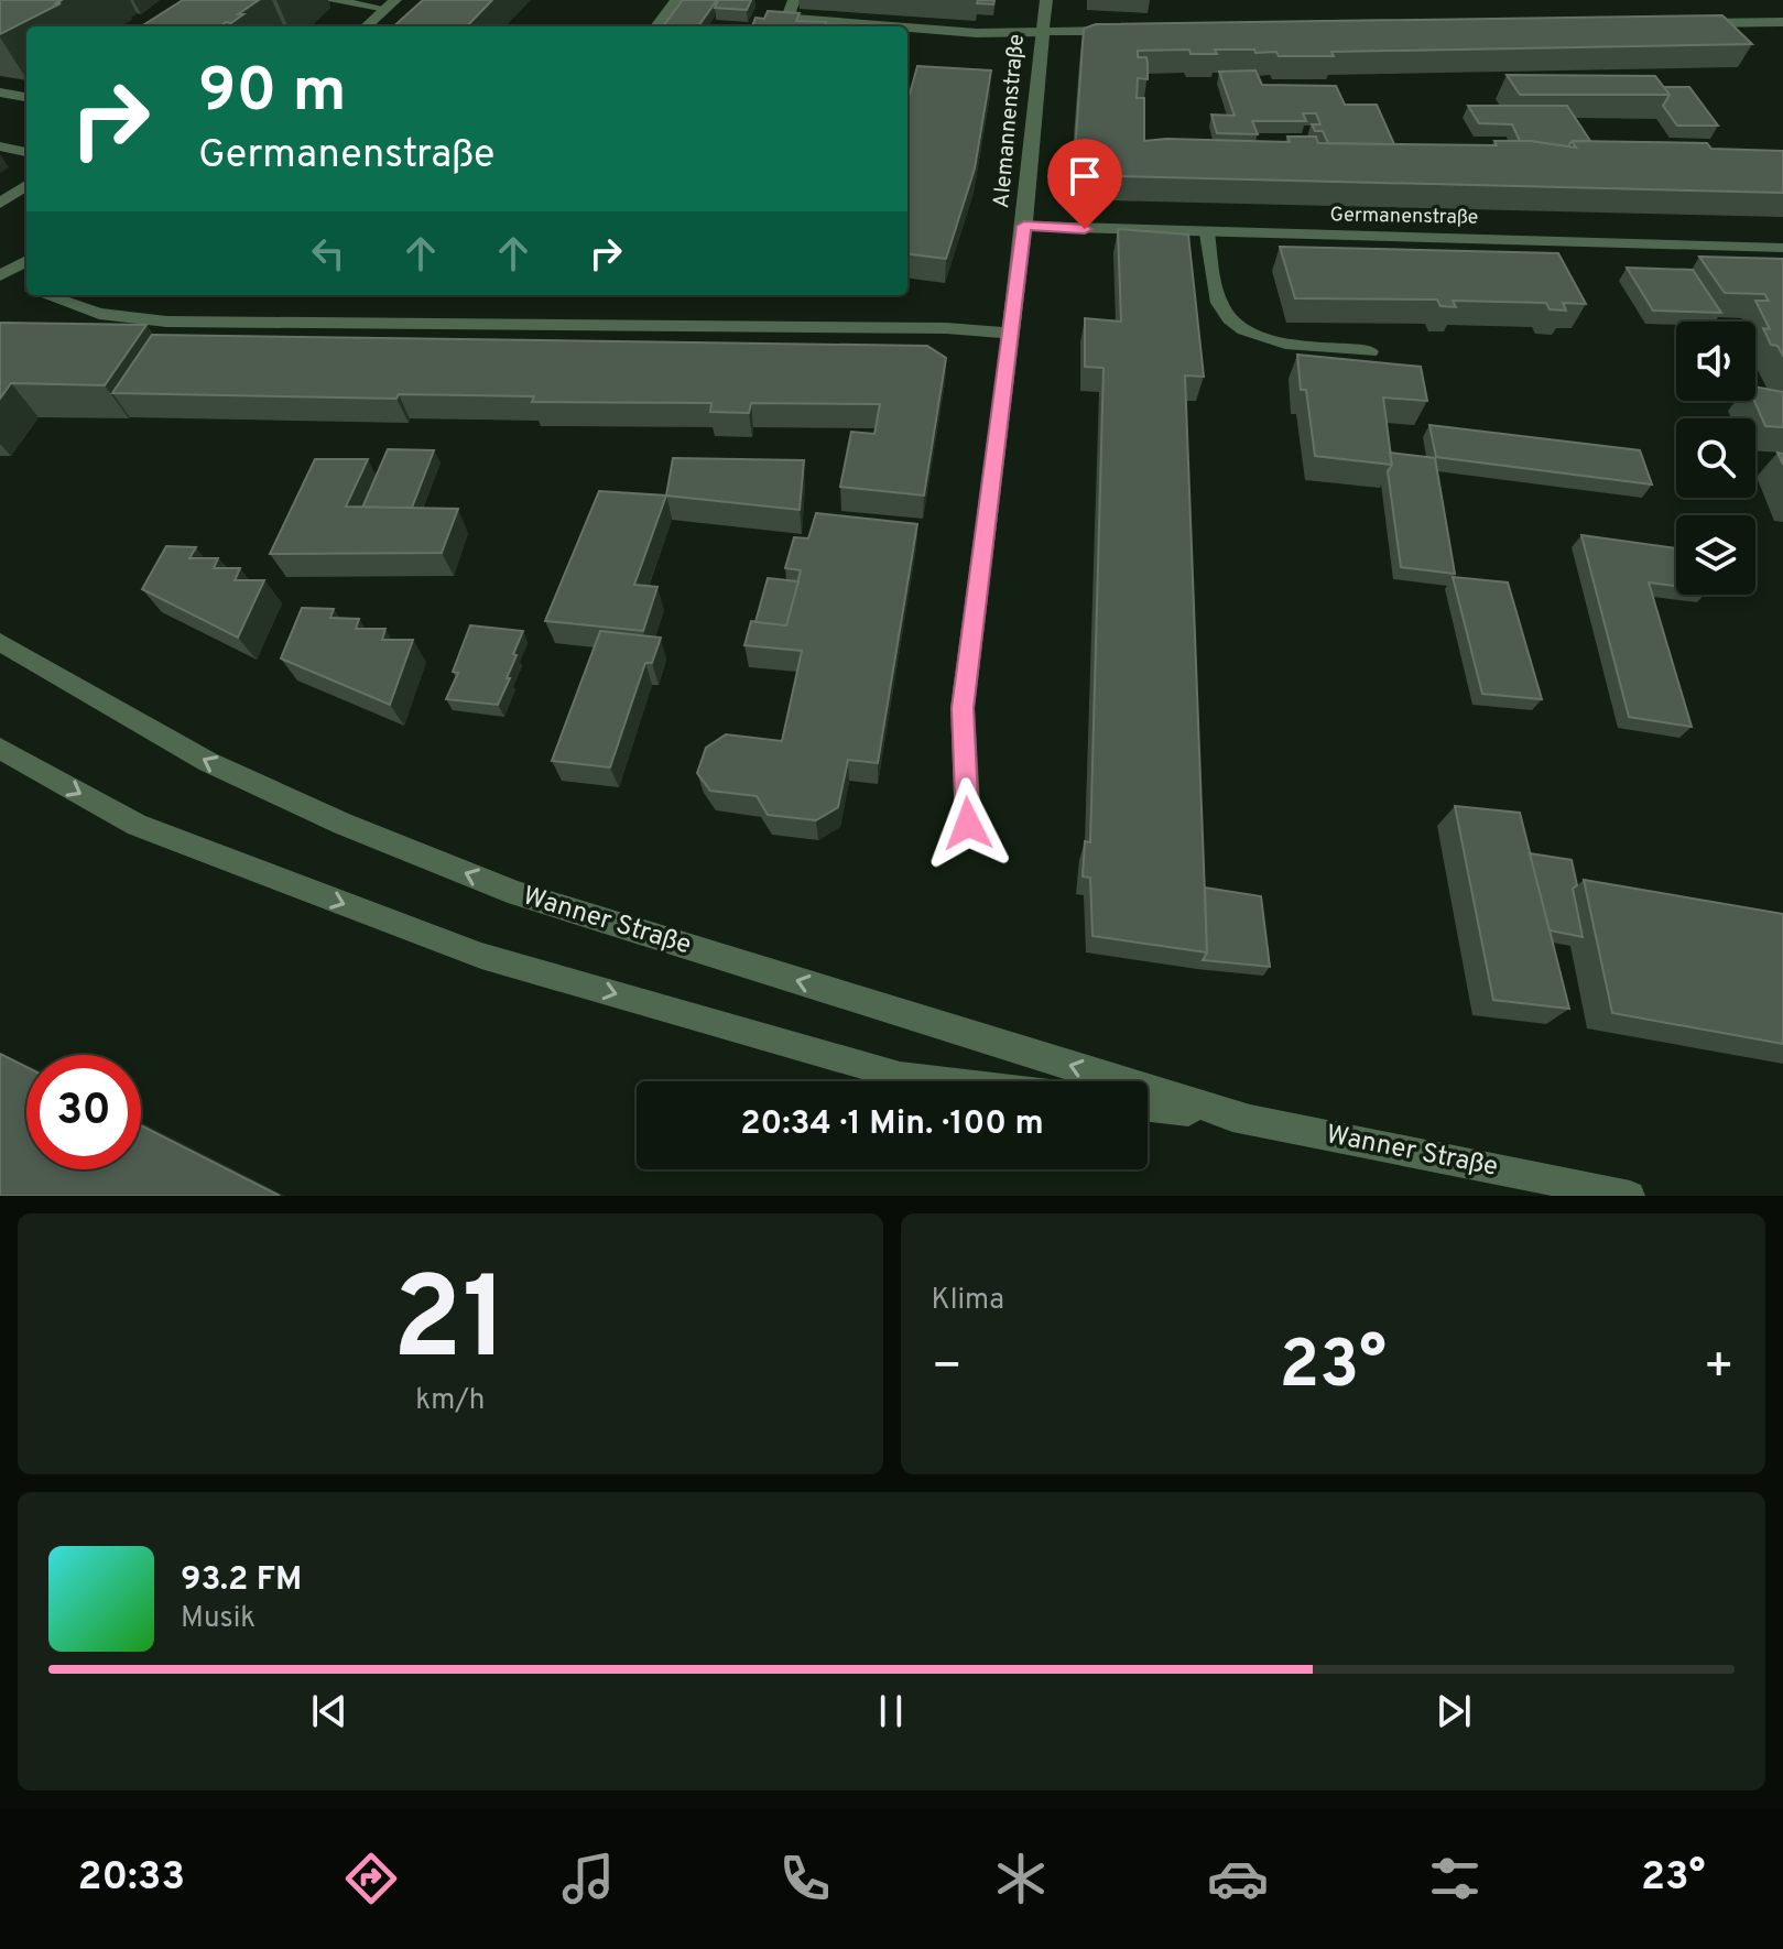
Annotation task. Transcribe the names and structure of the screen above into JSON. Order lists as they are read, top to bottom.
{
  "streets": {
    "street": ["Alemannenstraße", "Germanenstraße", "Wanner Straße"]
  },
  "crossings": [
    ["Alemannenstraße", "Germanenstraße"]
  ],
  "page": {
    "turn": ["90 m", "Germanenstraße"],
    "limit": "30",
    "trip": "20:34 · 1 Min. · 100 m",
    "tile": [
      ["21", "km/h"],
      "Klima"
    ],
    "heat": ["−", "23°", "+"],
    "song": ["93.2 FM", "Musik"],
    "tabs": ["20:33", "23°"]
  }
}
